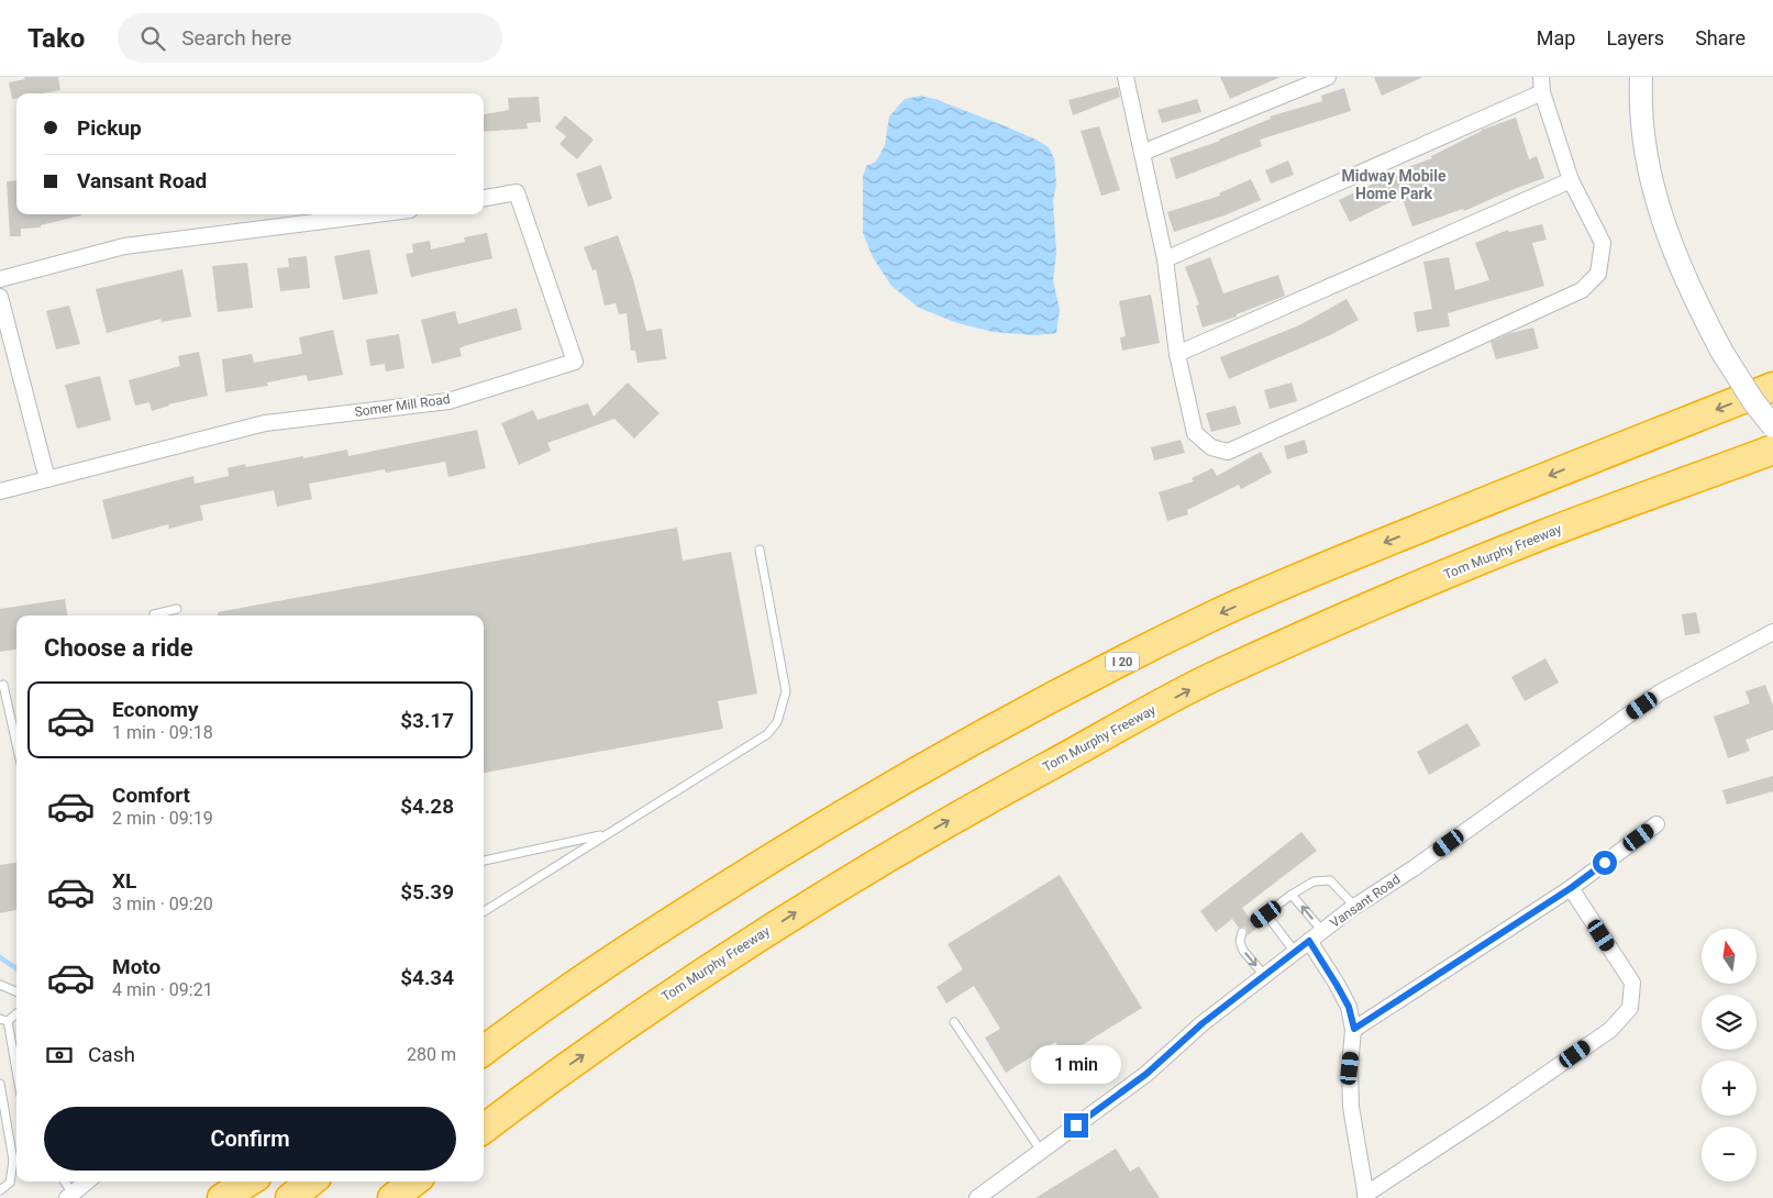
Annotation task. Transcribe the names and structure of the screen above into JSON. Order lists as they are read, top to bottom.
{
  "streets": {
    "highway": ["Tom Murphy Freeway", "I 20"],
    "street": ["Somer Mill Road", "Vansant Road"]
  },
  "districts": ["Midway Mobile Home Park"],
  "north": "top",
  "page": {
    "header": "Tako",
    "search": "Search here",
    "nav": ["Map", "Layers", "Share"],
    "banner": ["Pickup", "Vansant Road"],
    "heading": "Choose a ride",
    "list": [
      {
        "name": "Economy",
        "note": "1 min · 09:18",
        "value": "$3.17"
      },
      {
        "name": "Comfort",
        "note": "2 min · 09:19",
        "value": "$4.28"
      },
      {
        "name": "XL",
        "note": "3 min · 09:20",
        "value": "$5.39"
      },
      {
        "name": "Moto",
        "note": "4 min · 09:21",
        "value": "$4.34"
      }
    ],
    "map_buttons": ["+", "−"],
    "pay": ["Cash", "280 m"],
    "bubble": "1 min",
    "buttons": "Confirm"
  }
}
